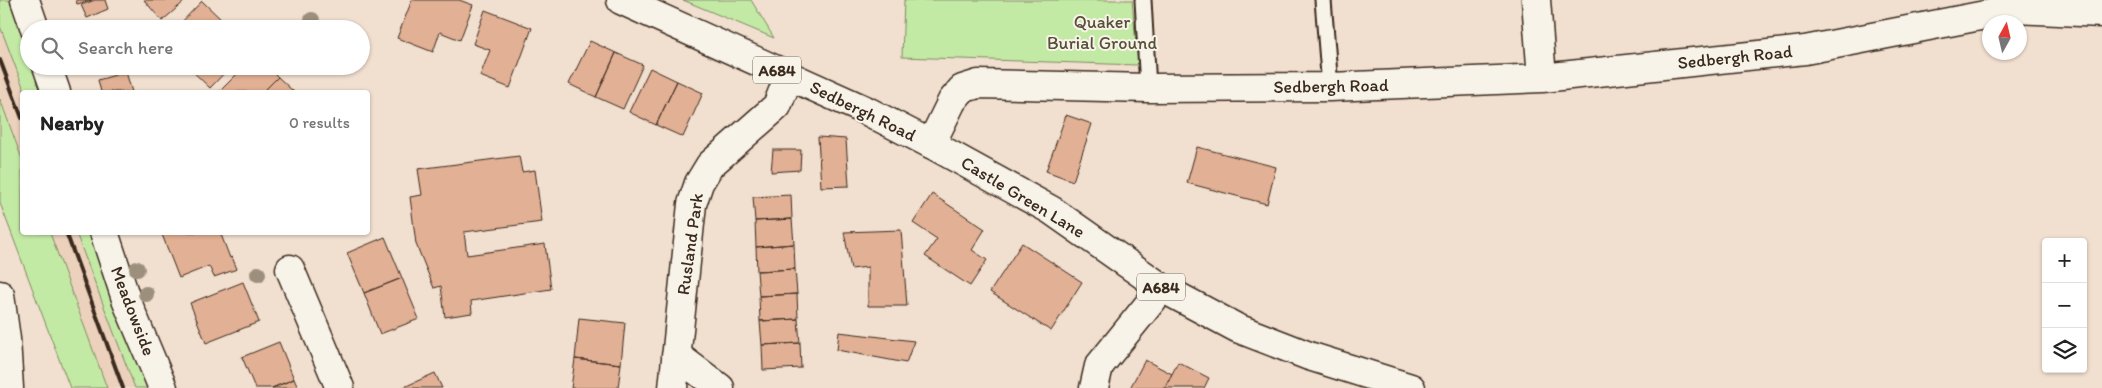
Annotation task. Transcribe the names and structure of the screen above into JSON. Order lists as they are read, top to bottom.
{
  "streets": {
    "main road": [
      "Sedbergh Road",
      "A684",
      "Castle Green Lane",
      "Rusland Park",
      "Meadowside"
    ]
  },
  "crossings": [
    ["Sedbergh Road", "Castle Green Lane"],
    ["Sedbergh Road", "Rusland Park"]
  ],
  "parks": ["Quaker Burial Ground"],
  "north": "top",
  "page": {
    "search": "Search here",
    "heading": ["Nearby", "0 results"],
    "map_buttons": ["+", "−"]
  }
}
